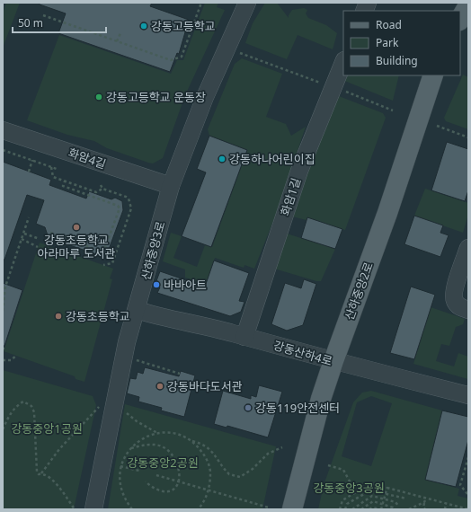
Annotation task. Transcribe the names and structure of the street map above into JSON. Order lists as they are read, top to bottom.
{
  "streets": {
    "main road": ["산하중앙2로"],
    "street": [
      "화암4길",
      "화암1길",
      "산하중앙3로",
      "강동산하4로"
    ]
  },
  "crossings": [
    ["화암4길", "산하중앙3로"],
    ["화암1길", "강동산하4로"],
    ["산하중앙3로", "강동산하4로"],
    ["산하중앙2로", "강동산하4로"]
  ],
  "parks": ["강동중앙1공원", "강동중앙2공원", "강동중앙3공원"],
  "places": [
    "강동고등학교",
    "강동고등학교 운동장",
    "강동하나어린이집",
    "강동초등학교 아라마루 도서관",
    "바바아트",
    "강동초등학교",
    "강동바다도서관",
    "강동119안전센터"
  ],
  "legend": ["Road", "Park", "Building"],
  "scale_bar": "50 m"
}
